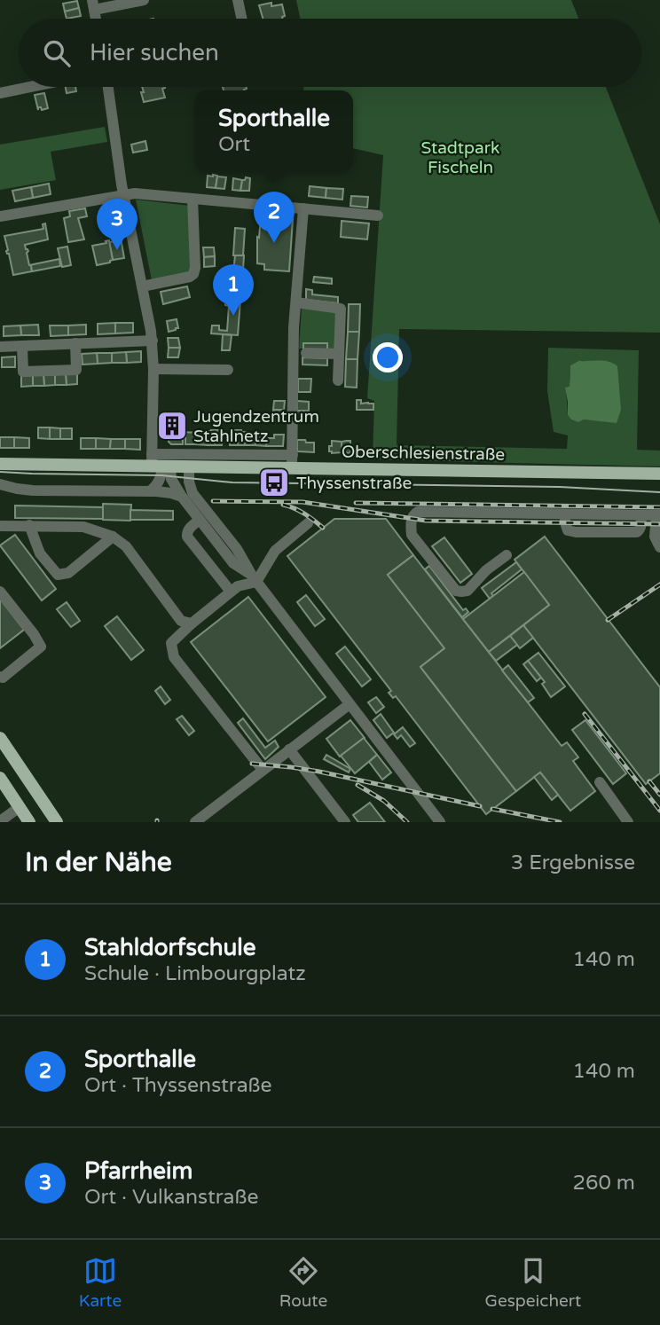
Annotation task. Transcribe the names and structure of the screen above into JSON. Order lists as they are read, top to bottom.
{
  "streets": {
    "main road": ["Oberschlesienstraße"]
  },
  "parks": ["Stadtpark Fischeln"],
  "places": {
    "building": ["Jugendzentrum Stahlnetz"],
    "bus stop": ["Thyssenstraße"]
  },
  "page": {
    "search": "Hier suchen",
    "popup": ["Sporthalle", "Ort"],
    "pins": ["2", "3", "1"],
    "heading": ["In der Nähe", "3 Ergebnisse"],
    "list": [
      {
        "mark": "1",
        "name": "Stahldorfschule",
        "note": "Schule · Limbourgplatz",
        "value": "140 m"
      },
      {
        "mark": "2",
        "name": "Sporthalle",
        "note": "Ort · Thyssenstraße",
        "value": "140 m"
      },
      {
        "mark": "3",
        "name": "Pfarrheim",
        "note": "Ort · Vulkanstraße",
        "value": "260 m"
      }
    ],
    "nav": ["Karte", "Route", "Gespeichert"]
  }
}
